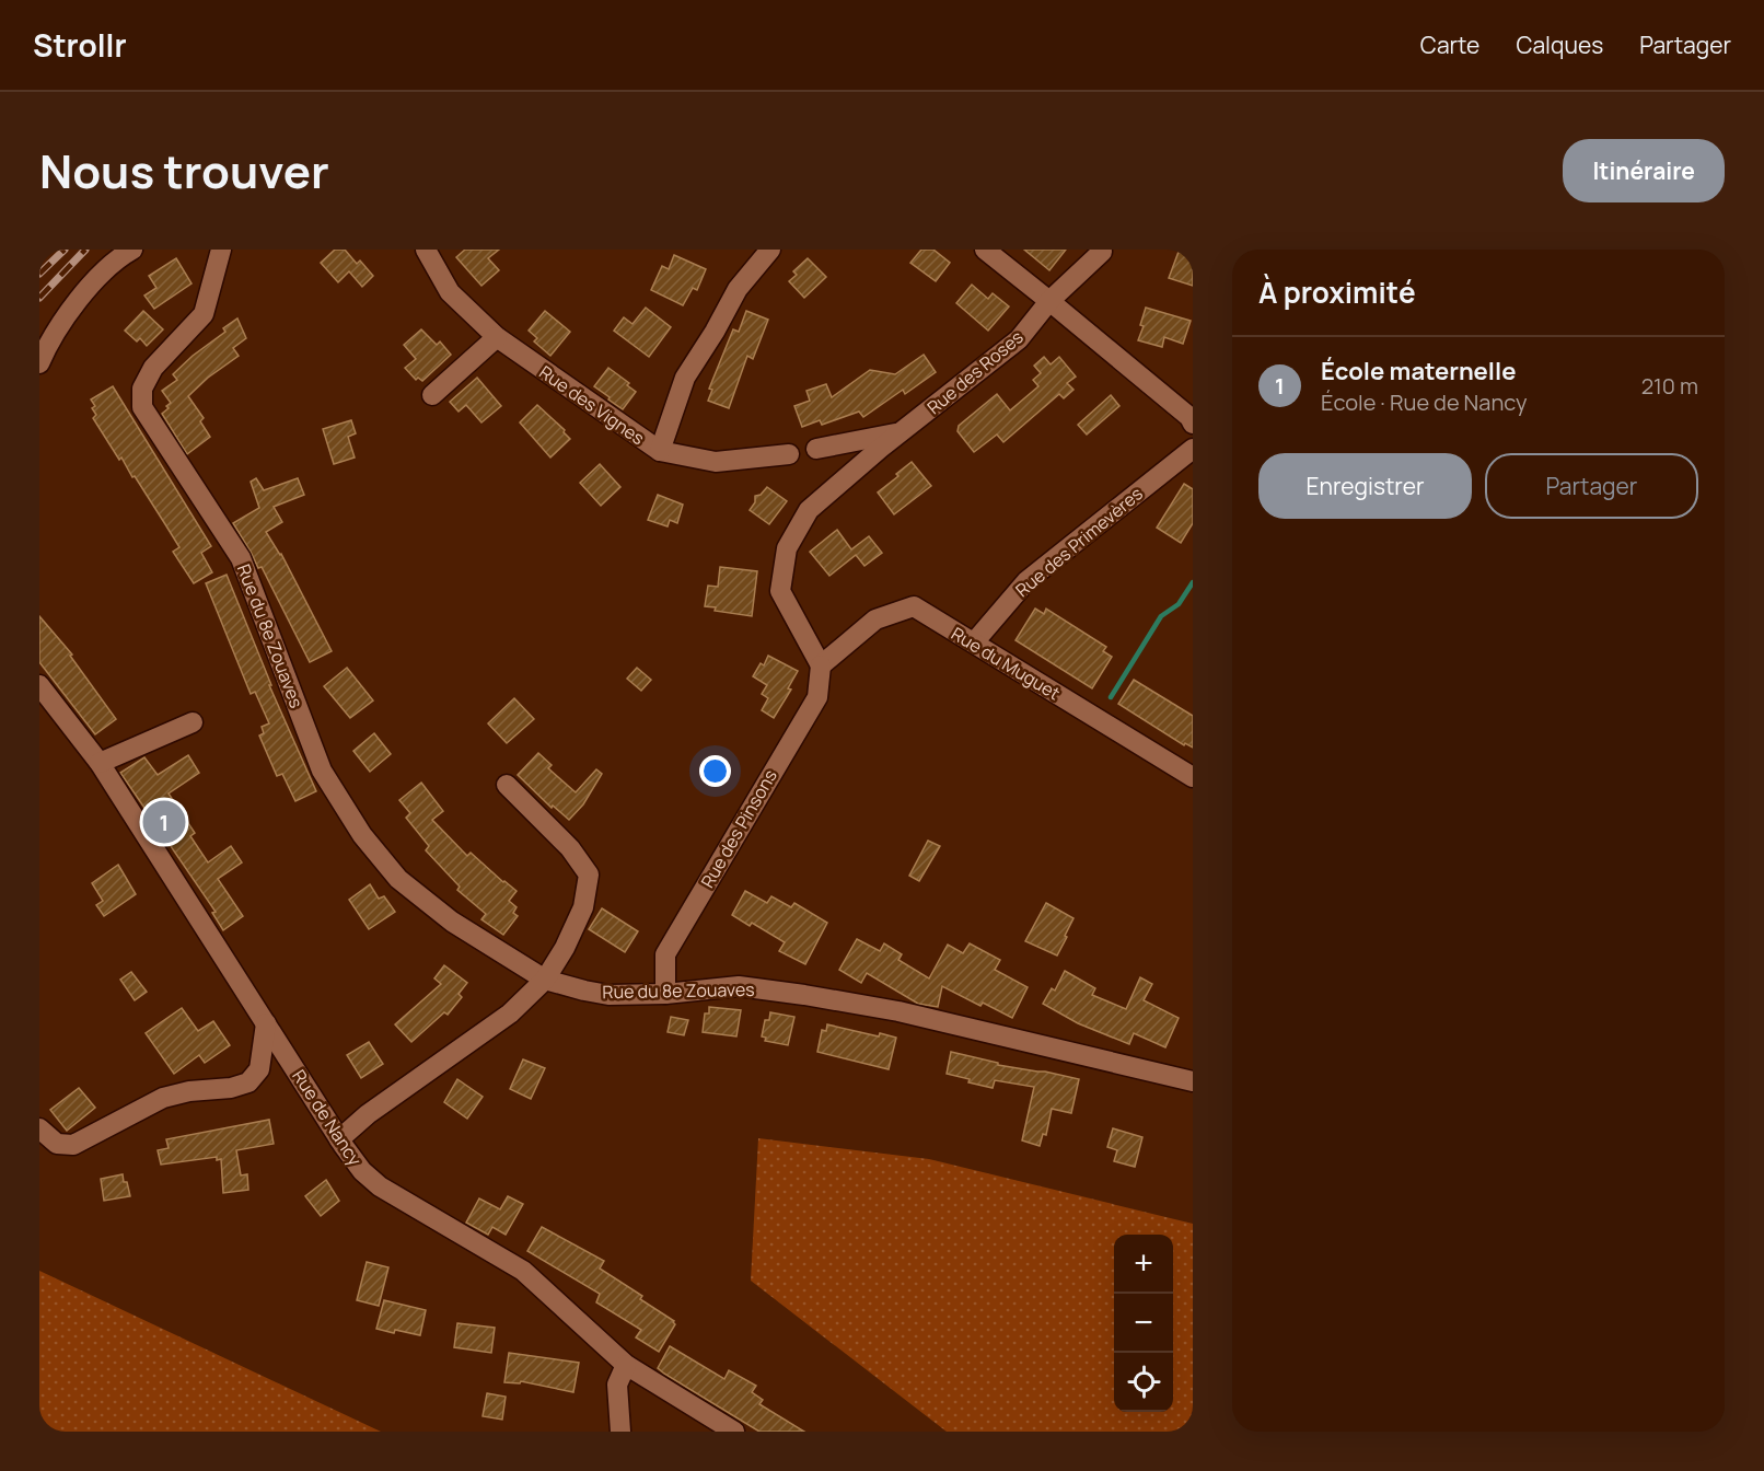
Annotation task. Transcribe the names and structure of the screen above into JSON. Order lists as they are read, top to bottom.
{
  "streets": {
    "street": [
      "Rue des Roses",
      "Rue des Vignes",
      "Rue des Primevères",
      "Rue du 8e Zouaves",
      "Rue du Muguet",
      "Rue des Pinsons",
      "Rue de Nancy"
    ]
  },
  "crossings": [
    ["Rue des Roses", "Rue du Muguet"],
    ["Rue des Roses", "Rue des Pinsons"],
    ["Rue des Primevères", "Rue du Muguet"],
    ["Rue du 8e Zouaves", "Rue des Pinsons"],
    ["Rue du Muguet", "Rue des Pinsons"]
  ],
  "page": {
    "header": "Strollr",
    "nav": ["Carte", "Calques", "Partager"],
    "title": "Nous trouver",
    "buttons": [
      "Itinéraire",
      ["Enregistrer", "Partager"]
    ],
    "heading": "À proximité",
    "list": [
      {
        "mark": "1",
        "name": "École maternelle",
        "note": "École · Rue de Nancy",
        "value": "210 m"
      }
    ],
    "pins": "1",
    "map_buttons": ["+", "−"]
  }
}
